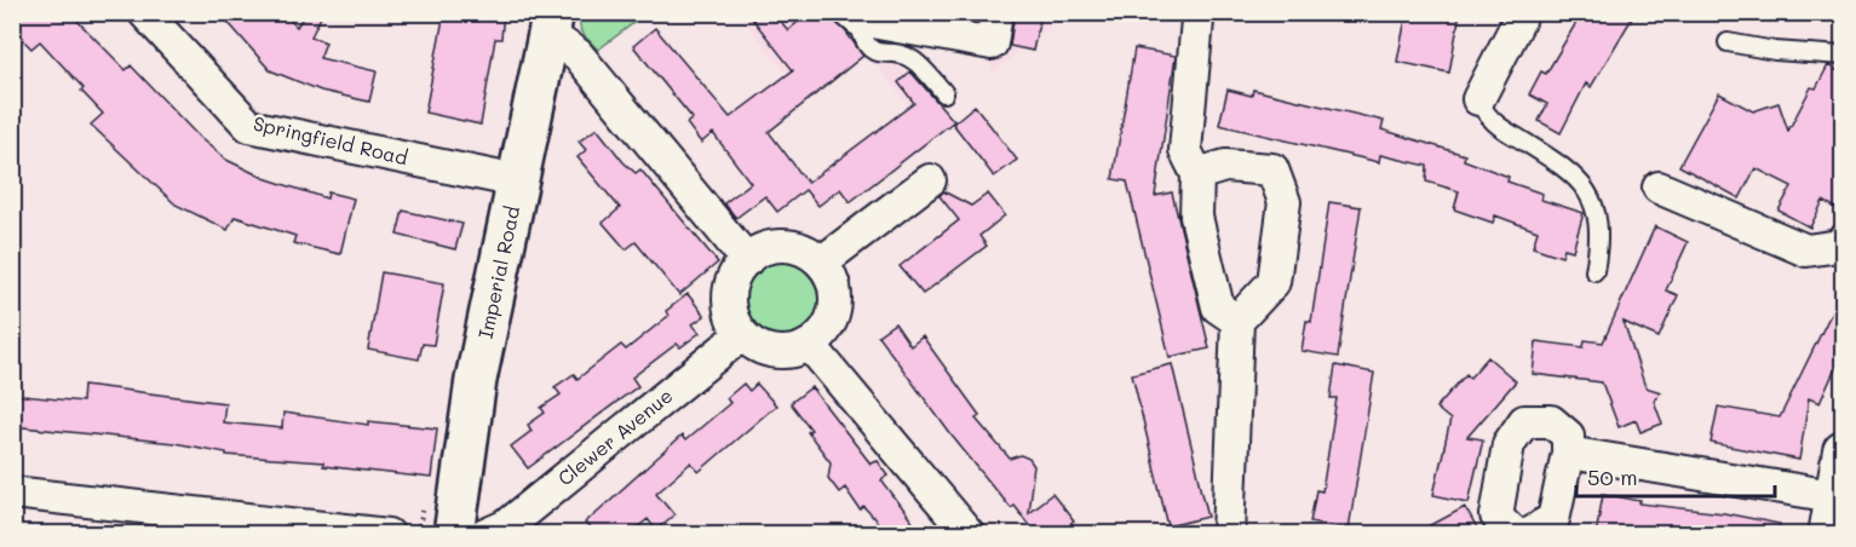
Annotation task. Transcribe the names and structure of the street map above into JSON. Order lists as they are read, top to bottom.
{
  "streets": {
    "main road": ["Imperial Road"],
    "street": ["Springfield Road", "Clewer Avenue"]
  },
  "crossings": [
    ["Springfield Road", "Imperial Road"]
  ],
  "scale_bar": "50 m"
}
